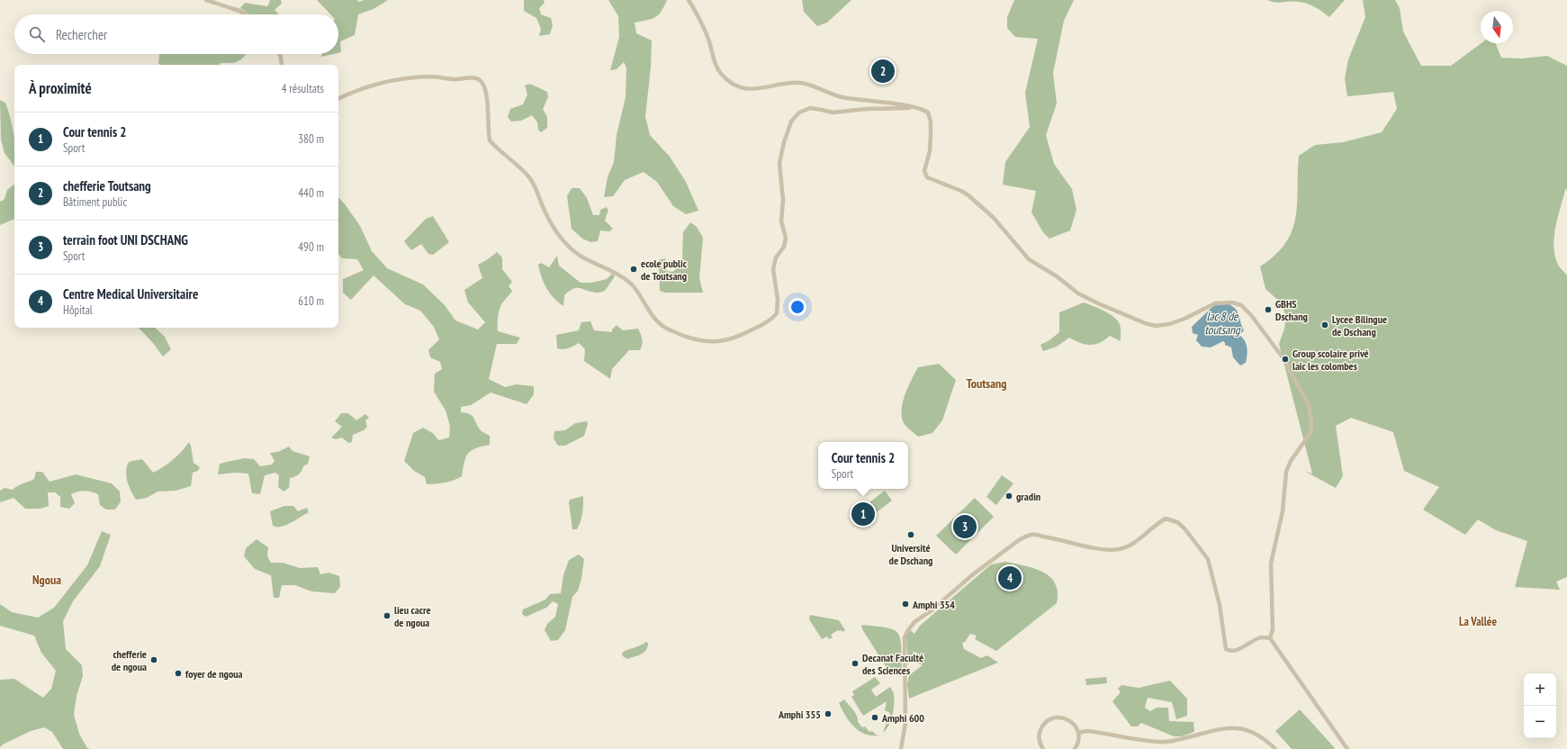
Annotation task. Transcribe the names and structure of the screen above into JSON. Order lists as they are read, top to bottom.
{
  "districts": ["Toutsang", "Ngoua", "La Vallée"],
  "water": ["lac 8 de toutsang"],
  "places": [
    "ecole public de Toutsang",
    "GBHS Dschang",
    "Lycee Bilingue de Dschang",
    "Group scolaire privé laic les colombes",
    "gradin",
    "Université de Dschang",
    "Amphi 354",
    "lieu cacre de ngoua",
    "chefferie de ngoua",
    "Decanat Faculté des Sciences",
    "foyer de ngoua",
    "Amphi 355",
    "Amphi 600"
  ],
  "north": "bottom",
  "page": {
    "search": "Rechercher",
    "pins": [
      "2",
      "1",
      "3",
      "4"
    ],
    "heading": ["À proximité", "4 résultats"],
    "list": [
      {
        "mark": "1",
        "name": "Cour tennis 2",
        "note": "Sport",
        "value": "380 m"
      },
      {
        "mark": "2",
        "name": "chefferie Toutsang",
        "note": "Bâtiment public",
        "value": "440 m"
      },
      {
        "mark": "3",
        "name": "terrain foot UNI DSCHANG",
        "note": "Sport",
        "value": "490 m"
      },
      {
        "mark": "4",
        "name": "Centre Medical Universitaire",
        "note": "Hôpital",
        "value": "610 m"
      }
    ],
    "popup": ["Cour tennis 2", "Sport"],
    "map_buttons": ["+", "−"]
  }
}
